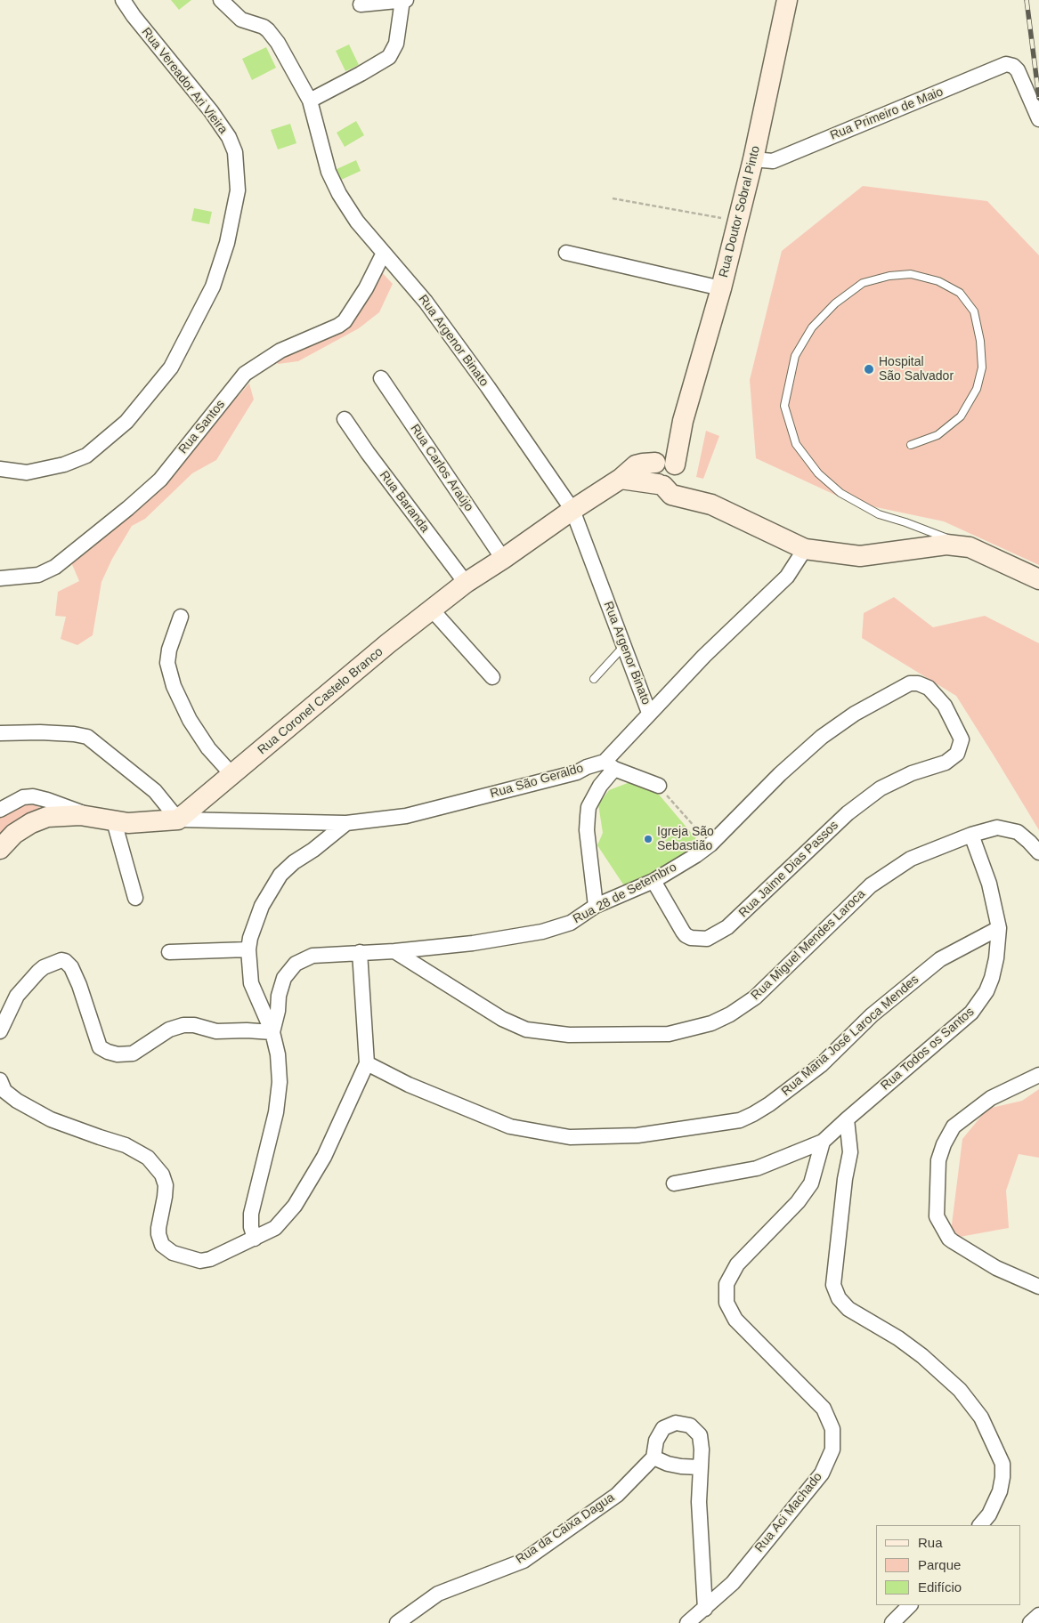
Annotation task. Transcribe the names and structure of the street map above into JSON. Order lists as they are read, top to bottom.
{
  "streets": {
    "main road": ["Rua Doutor Sobral Pinto", "Rua Coronel Castelo Branco"],
    "street": [
      "Rua Vereador Ari Vieira",
      "Rua Primeiro de Maio",
      "Rua Argenor Binato",
      "Rua Santos",
      "Rua Carlos Araújo",
      "Rua Baranda",
      "Rua São Geraldo",
      "Rua Jaime Dias Passos",
      "Rua 28 de Setembro",
      "Rua Miguel Mendes Laroca",
      "Rua Maria José Laroca Mendes",
      "Rua Todos os Santos",
      "Rua Aci Machado",
      "Rua da Caixa Dagua"
    ]
  },
  "crossings": [
    ["Rua Primeiro de Maio", "Rua Doutor Sobral Pinto"],
    ["Rua Doutor Sobral Pinto", "Rua Coronel Castelo Branco"],
    ["Rua Argenor Binato", "Rua Santos"],
    ["Rua Argenor Binato", "Rua Coronel Castelo Branco"],
    ["Rua Argenor Binato", "Rua São Geraldo"],
    ["Rua Carlos Araújo", "Rua Coronel Castelo Branco"],
    ["Rua Baranda", "Rua Coronel Castelo Branco"],
    ["Rua Coronel Castelo Branco", "Rua São Geraldo"],
    ["Rua Jaime Dias Passos", "Rua 28 de Setembro"],
    ["Rua 28 de Setembro", "Rua Miguel Mendes Laroca"],
    ["Rua Miguel Mendes Laroca", "Rua Todos os Santos"],
    ["Rua Maria José Laroca Mendes", "Rua Todos os Santos"],
    ["Rua Todos os Santos", "Rua Aci Machado"]
  ],
  "places": ["Hospital São Salvador", "Igreja São Sebastião"],
  "legend": ["Rua", "Parque", "Edifício"]
}
